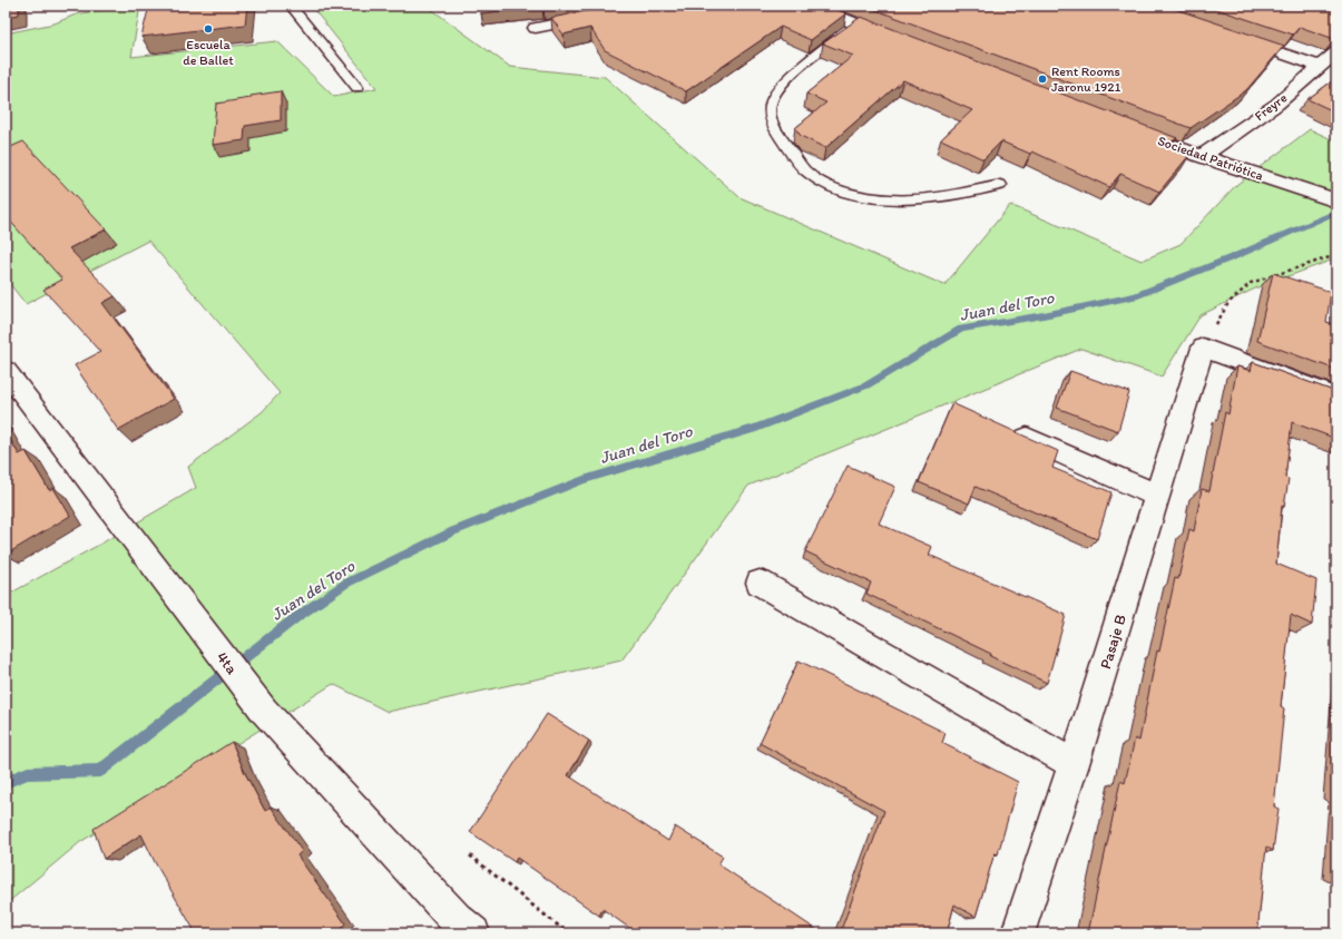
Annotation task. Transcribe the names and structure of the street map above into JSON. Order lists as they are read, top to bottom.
{
  "streets": {
    "street": [
      "Freyre",
      "Sociedad Patriótica",
      "Pasaje B",
      "4ta"
    ]
  },
  "crossings": [
    ["Freyre", "Sociedad Patriótica"]
  ],
  "water": ["Juan del Toro"],
  "places": ["Escuela de Ballet", "Rent Rooms Jaronu 1921"]
}
